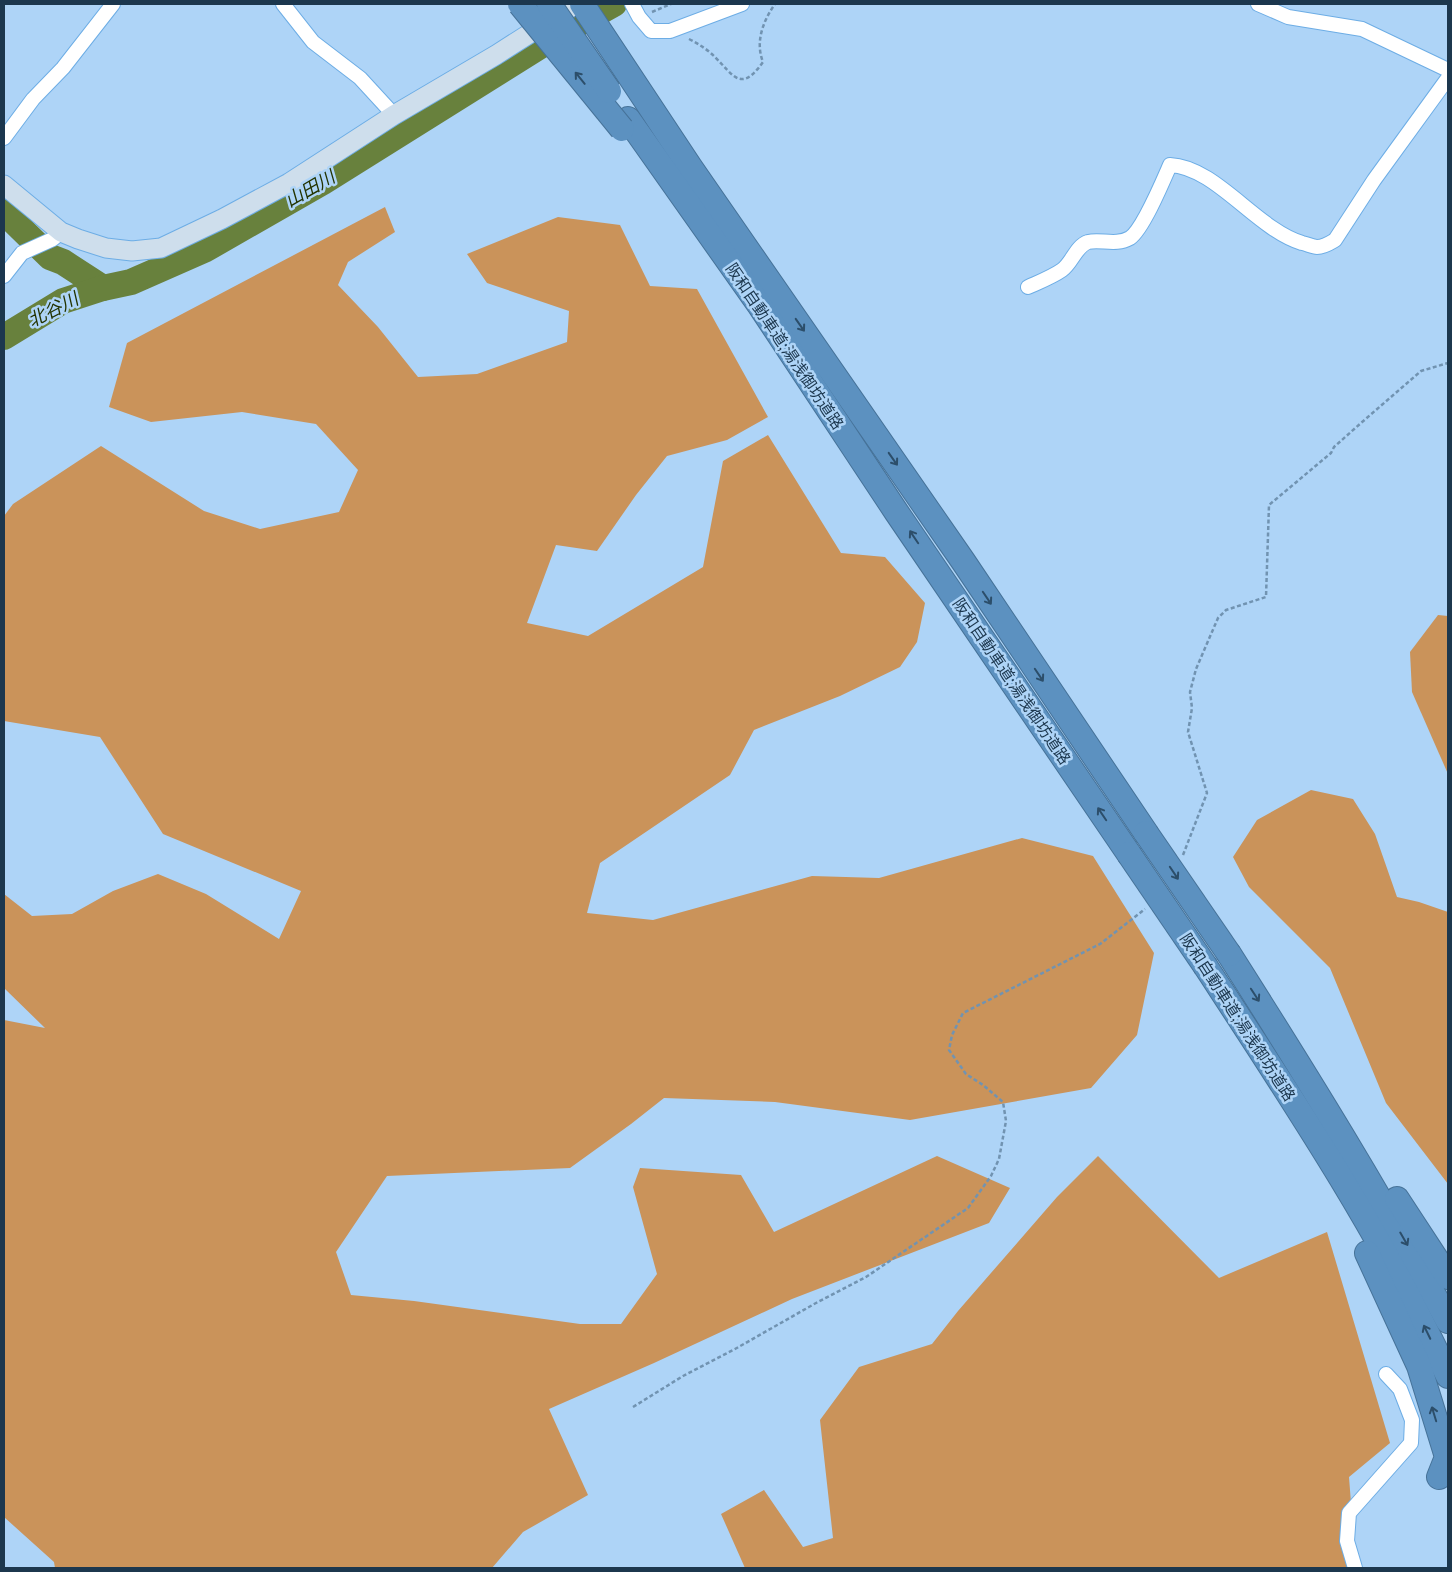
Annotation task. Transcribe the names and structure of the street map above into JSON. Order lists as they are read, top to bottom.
{
  "streets": {
    "highway": ["阪和自動車道;湯浅御坊道路"]
  },
  "water": ["山田川", "北谷川"]
}
